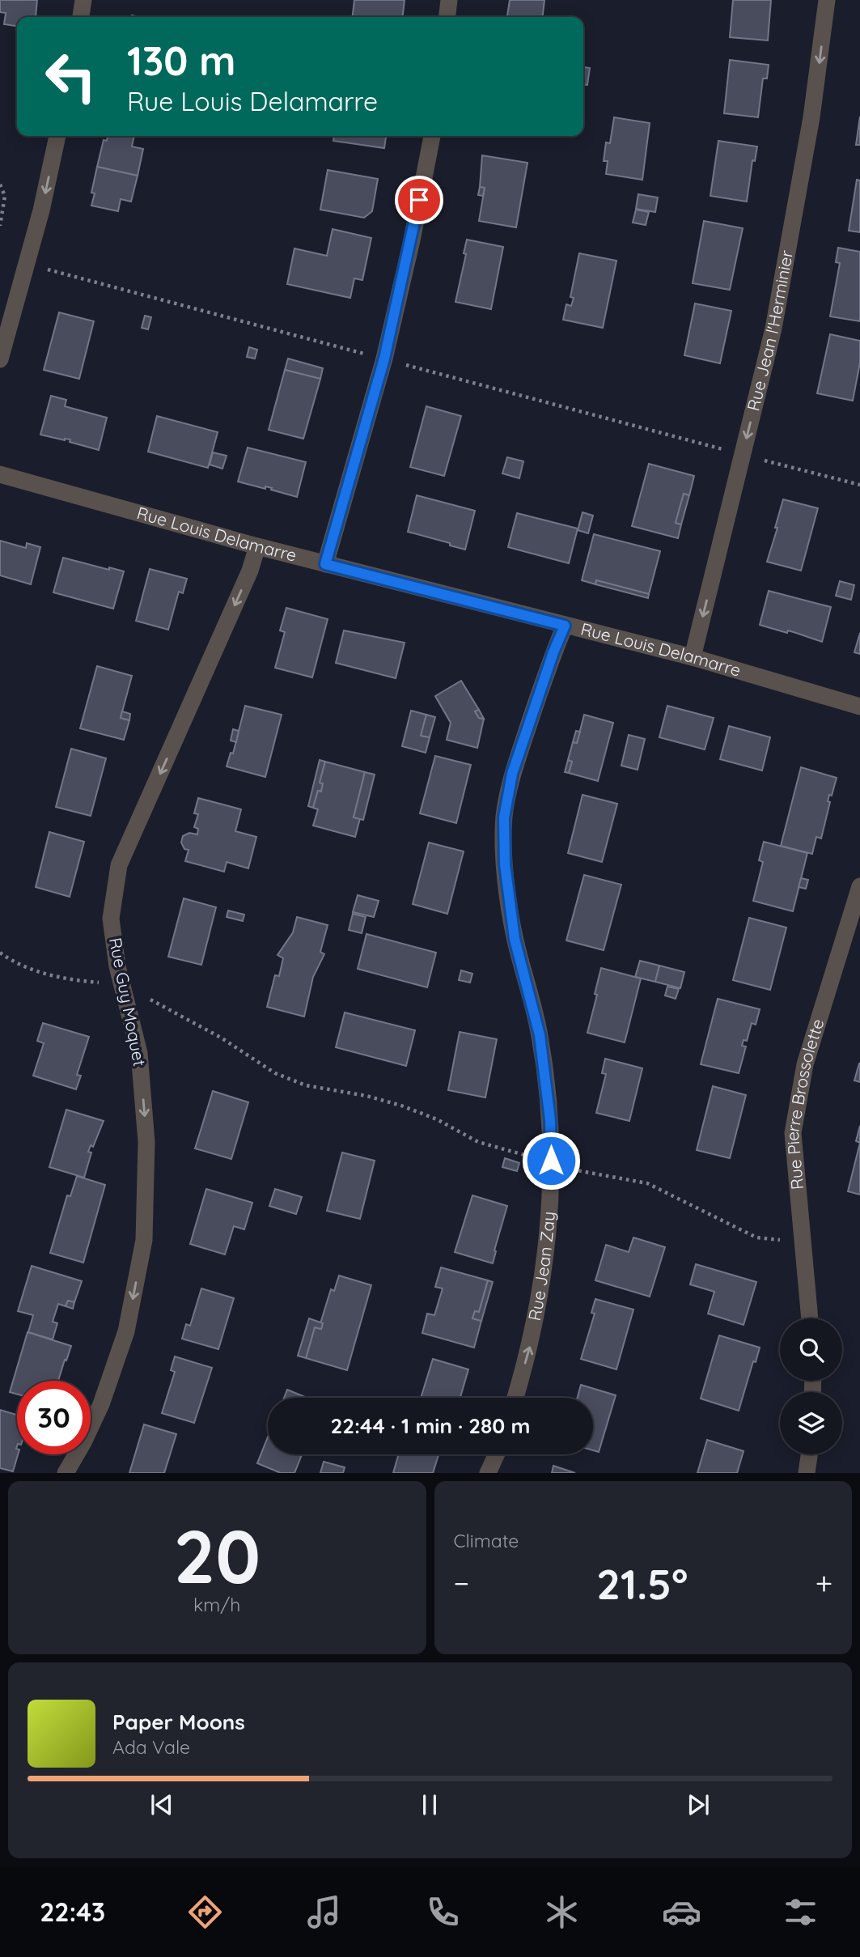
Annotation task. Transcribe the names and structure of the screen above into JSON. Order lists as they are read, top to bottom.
{
  "streets": {
    "street": [
      "Rue Jean l'Herminier",
      "Rue Louis Delamarre",
      "Rue Guy Moquet",
      "Rue Pierre Brossolette",
      "Rue Jean Zay"
    ]
  },
  "crossings": [
    ["Rue Jean l'Herminier", "Rue Louis Delamarre"],
    ["Rue Louis Delamarre", "Rue Guy Moquet"],
    ["Rue Louis Delamarre", "Rue Jean Zay"]
  ],
  "one_way": ["Rue Jean l'Herminier", "Rue Guy Moquet"],
  "page": {
    "turn": ["130 m", "Rue Louis Delamarre"],
    "limit": "30",
    "trip": "22:44 · 1 min · 280 m",
    "tile": [
      ["20", "km/h"],
      "Climate"
    ],
    "heat": ["−", "21.5°", "+"],
    "song": ["Paper Moons", "Ada Vale"],
    "tabs": "22:43"
  }
}
